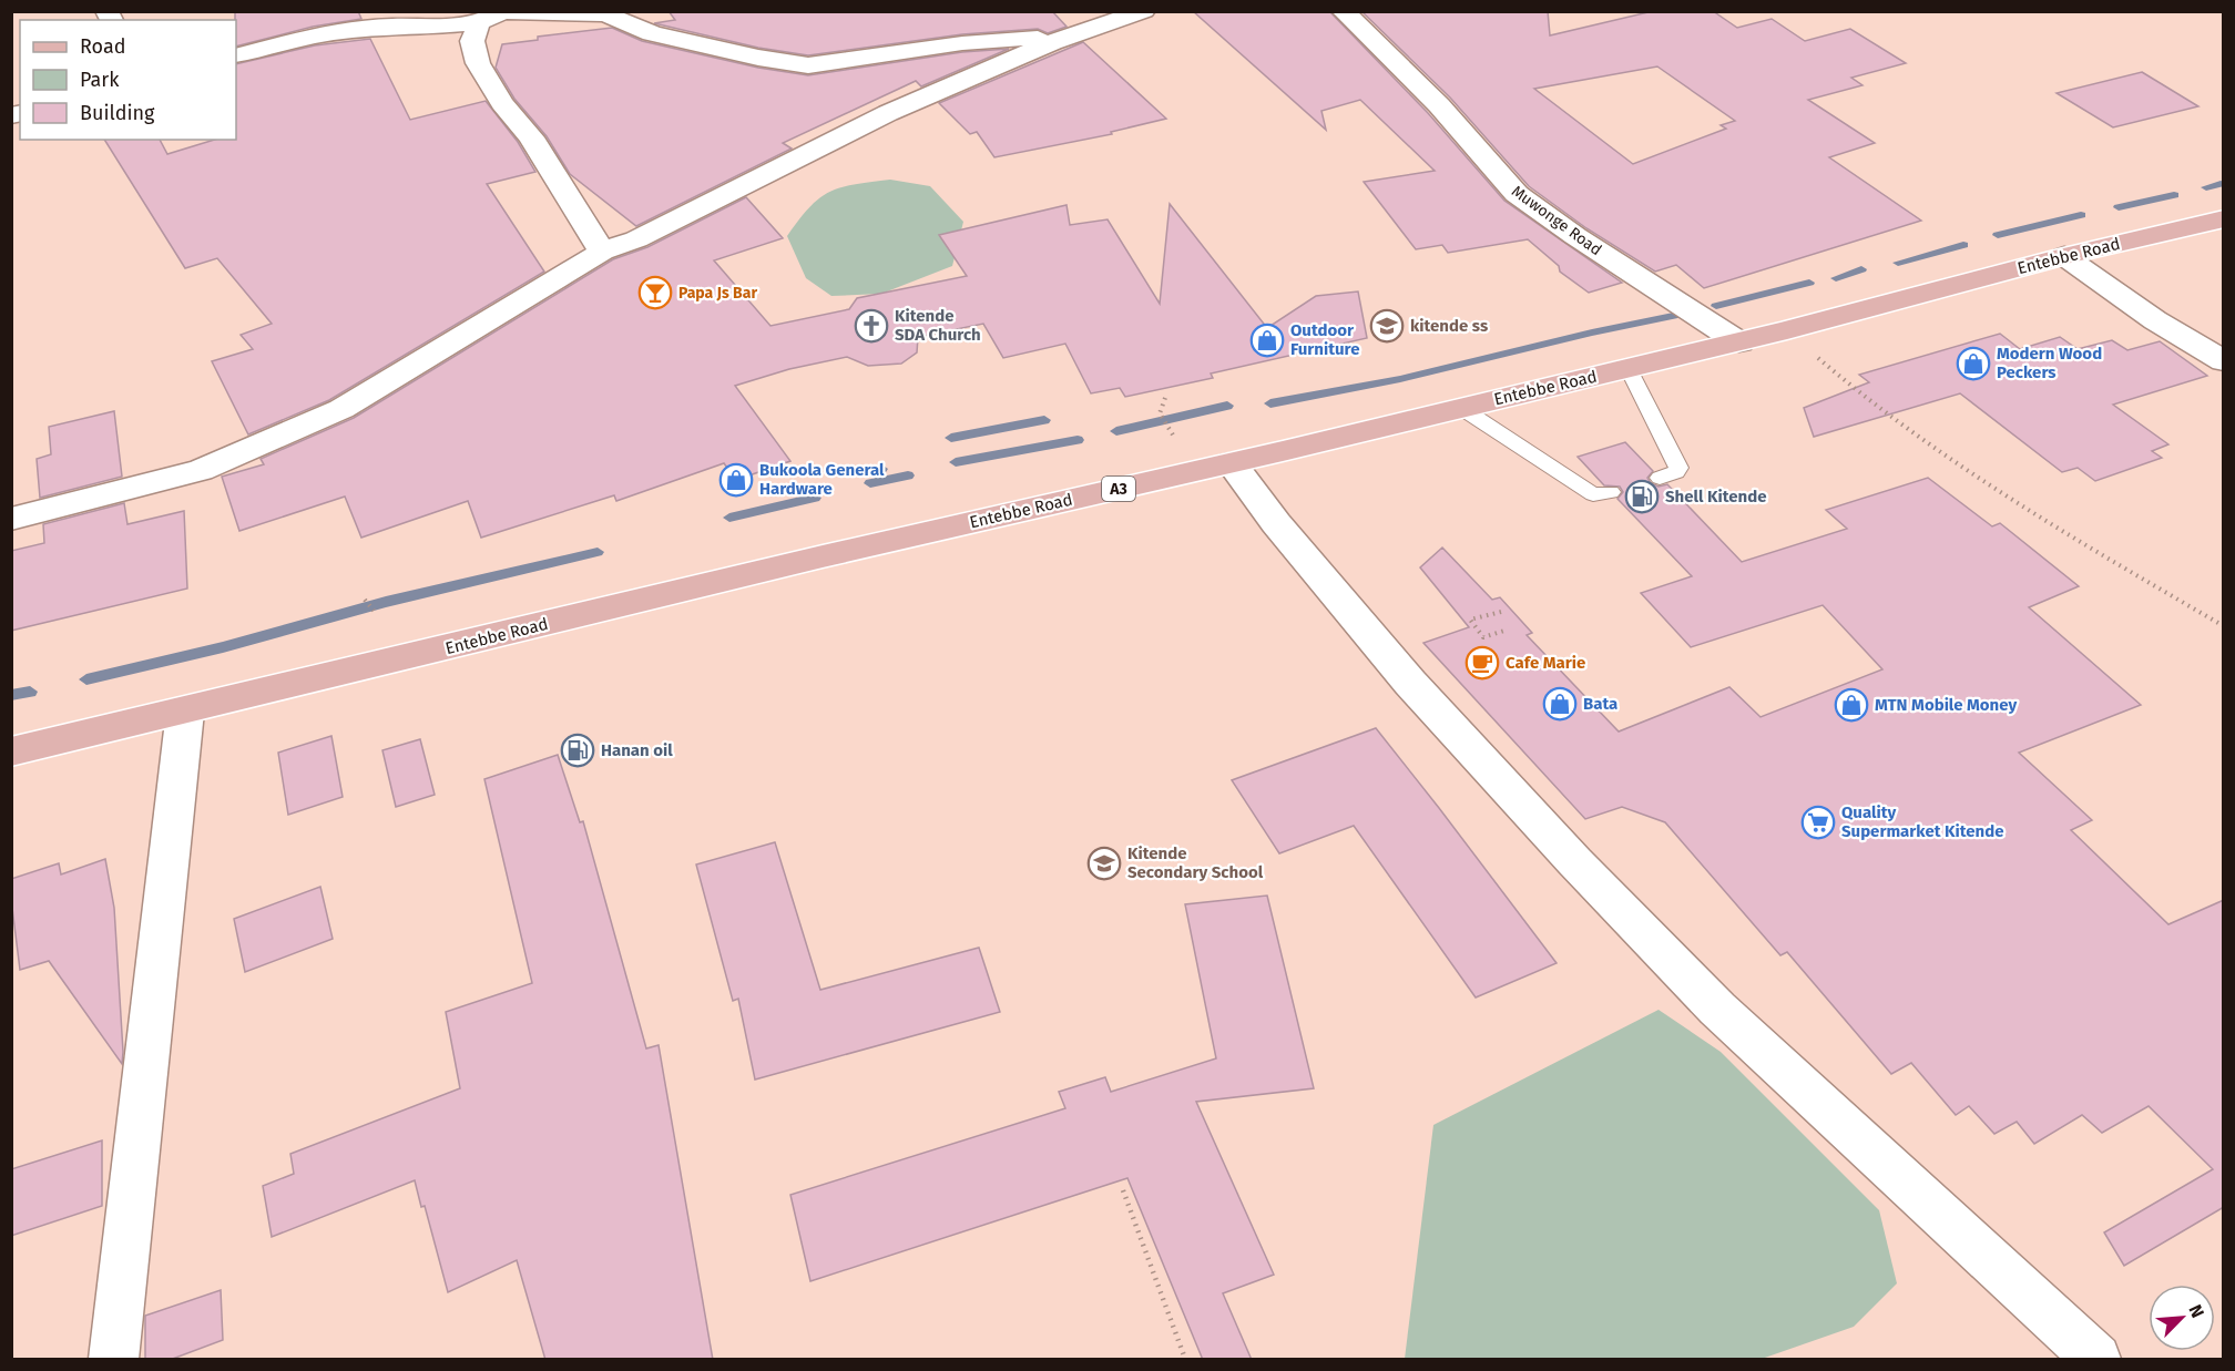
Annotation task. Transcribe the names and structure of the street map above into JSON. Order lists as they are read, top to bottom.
{
  "streets": {
    "main road": ["Entebbe Road", "A3"],
    "street": ["Muwonge Road"]
  },
  "crossings": [
    ["Muwonge Road", "Entebbe Road"]
  ],
  "places": {
    "bar": ["Papa Js Bar"],
    "church": ["Kitende SDA Church"],
    "school or university": ["kitende ss", "Kitende Secondary School"],
    "shop": [
      "Outdoor Furniture",
      "Modern Wood Peckers",
      "Bukoola General Hardware",
      "Bata",
      "MTN Mobile Money"
    ],
    "fuel station": ["Shell Kitende", "Hanan oil"],
    "cafe": ["Cafe Marie"],
    "supermarket": ["Quality Supermarket Kitende"]
  },
  "legend": ["Road", "Park", "Building"],
  "north": "top right"
}
